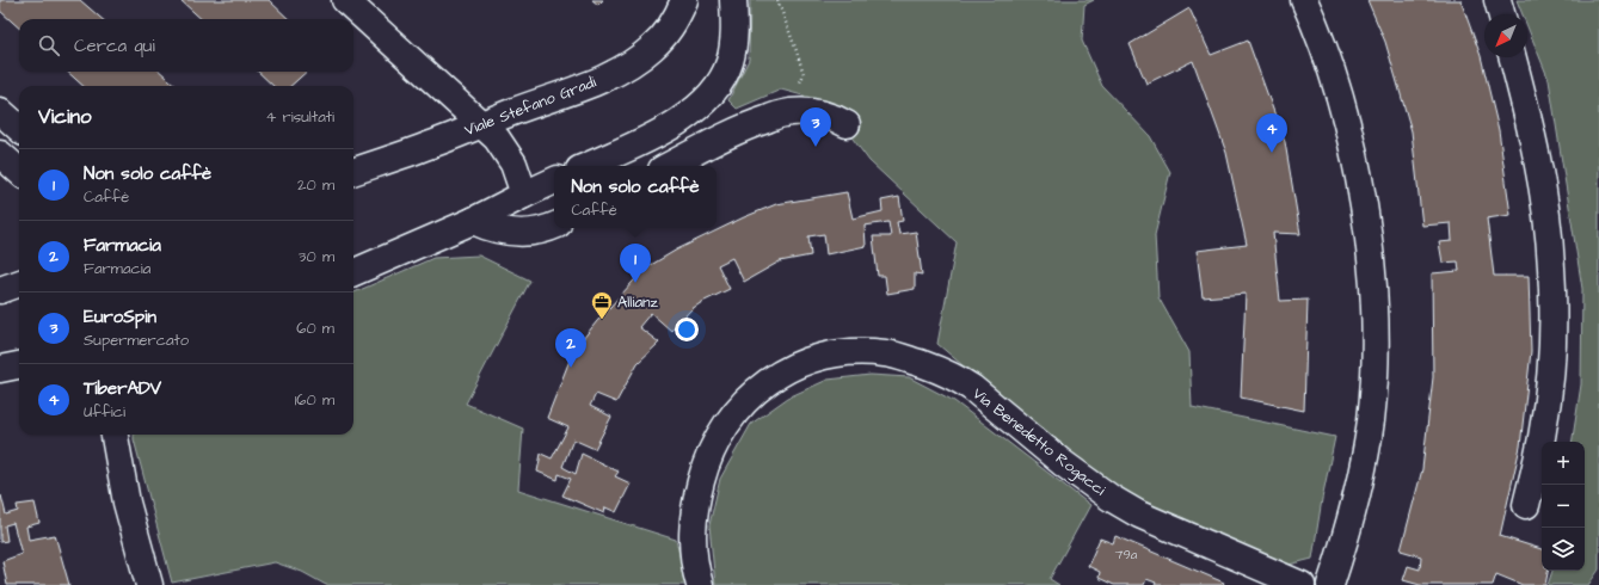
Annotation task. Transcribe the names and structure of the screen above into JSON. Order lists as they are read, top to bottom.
{
  "streets": {
    "street": ["Viale Stefano Gradi", "Via Benedetto Rogacci"]
  },
  "places": {
    "office": ["Allianz"]
  },
  "house_numbers": ["79a"],
  "north": "bottom left",
  "page": {
    "search": "Cerca qui",
    "heading": ["Vicino", "4 risultati"],
    "pins": [
      "3",
      "4",
      "1",
      "2"
    ],
    "list": [
      {
        "mark": "1",
        "name": "Non solo caffè",
        "note": "Caffè",
        "value": "20 m"
      },
      {
        "mark": "2",
        "name": "Farmacia",
        "note": "Farmacia",
        "value": "30 m"
      },
      {
        "mark": "3",
        "name": "EuroSpin",
        "note": "Supermercato",
        "value": "60 m"
      },
      {
        "mark": "4",
        "name": "TiberADV",
        "note": "Uffici",
        "value": "160 m"
      }
    ],
    "popup": ["Non solo caffè", "Caffè"],
    "map_buttons": ["+", "−"]
  }
}
